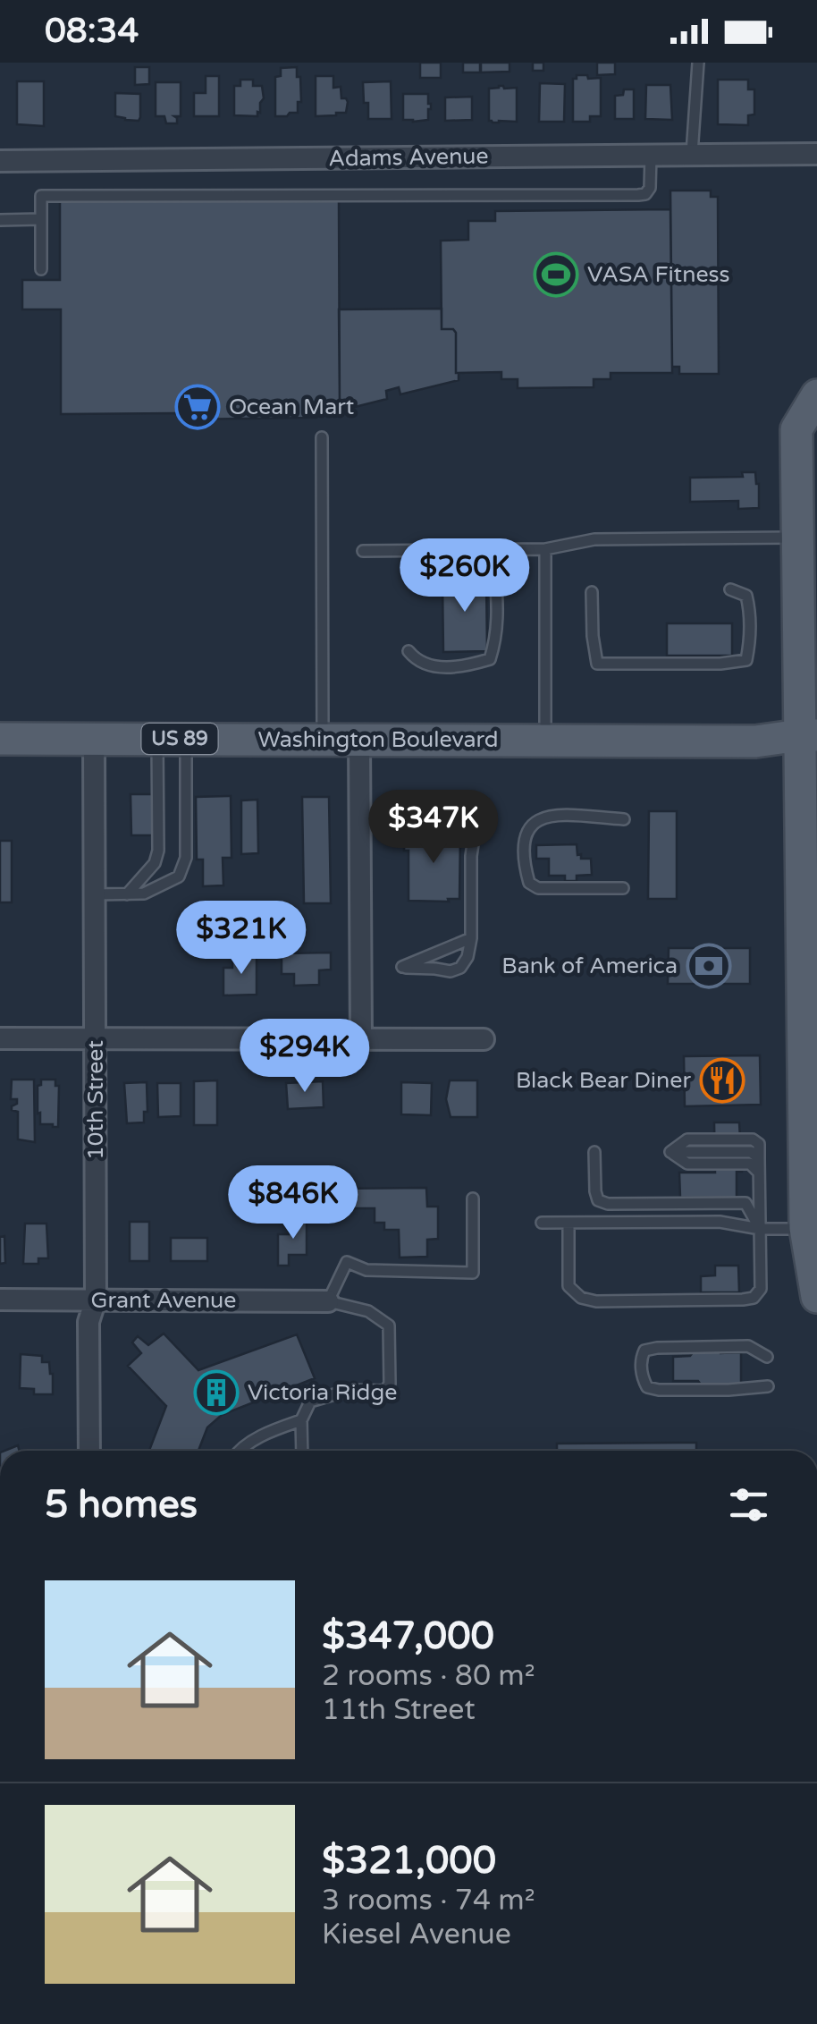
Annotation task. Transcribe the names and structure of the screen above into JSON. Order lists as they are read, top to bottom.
{
  "streets": {
    "main road": ["US 89", "Washington Boulevard"],
    "street": ["Adams Avenue", "10th Street", "Grant Avenue"]
  },
  "crossings": [
    ["Washington Boulevard", "10th Street"],
    ["10th Street", "Grant Avenue"]
  ],
  "places": {
    "sports": ["VASA Fitness"],
    "supermarket": ["Ocean Mart"],
    "bank": ["Bank of America"],
    "restaurant": ["Black Bear Diner"],
    "building": ["Victoria Ridge"]
  },
  "page": {
    "status": "08:34",
    "price": [
      "$260K",
      "$347K",
      "$321K",
      "$294K",
      "$846K"
    ],
    "heading": "5 homes",
    "list": [
      {
        "name": "$347,000",
        "note": "2 rooms · 80 m² · 11th Street"
      },
      {
        "name": "$321,000",
        "note": "3 rooms · 74 m² · Kiesel Avenue"
      }
    ]
  }
}
